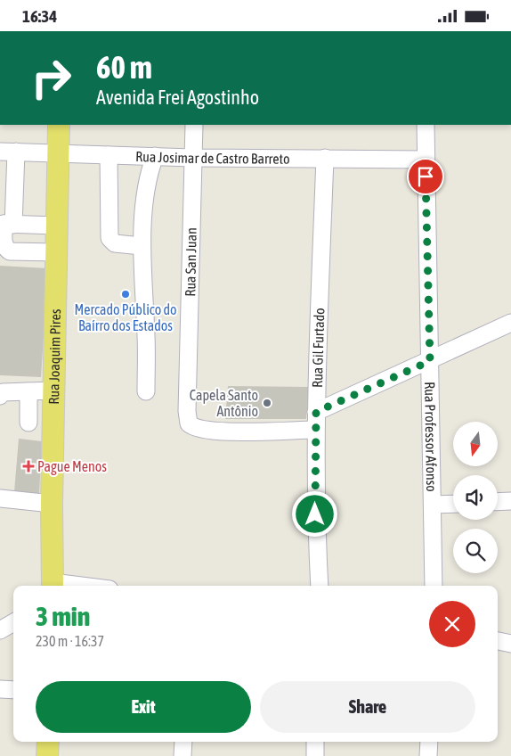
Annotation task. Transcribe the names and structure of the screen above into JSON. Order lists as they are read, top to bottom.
{
  "streets": {
    "main road": ["Rua Joaquim Pires"],
    "street": [
      "Rua Josimar de Castro Barreto",
      "Rua San Juan",
      "Rua Gil Furtado",
      "Rua Professor Afonso"
    ]
  },
  "crossings": [
    ["Rua Josimar de Castro Barreto", "Rua San Juan"],
    ["Rua Josimar de Castro Barreto", "Rua Gil Furtado"],
    ["Rua Josimar de Castro Barreto", "Rua Joaquim Pires"],
    ["Rua Josimar de Castro Barreto", "Rua Professor Afonso"],
    ["Rua San Juan", "Rua Gil Furtado"]
  ],
  "places": {
    "other": ["Mercado Público do Baírro dos Estados", "Capela Santo Antônio"],
    "health": ["Pague Menos"]
  },
  "north": "bottom",
  "page": {
    "status": "16:34",
    "turn": ["60 m", "Avenida Frei Agostinho"],
    "heading": ["3 min", "230 m · 16:37"],
    "buttons": ["Exit", "Share"]
  }
}
